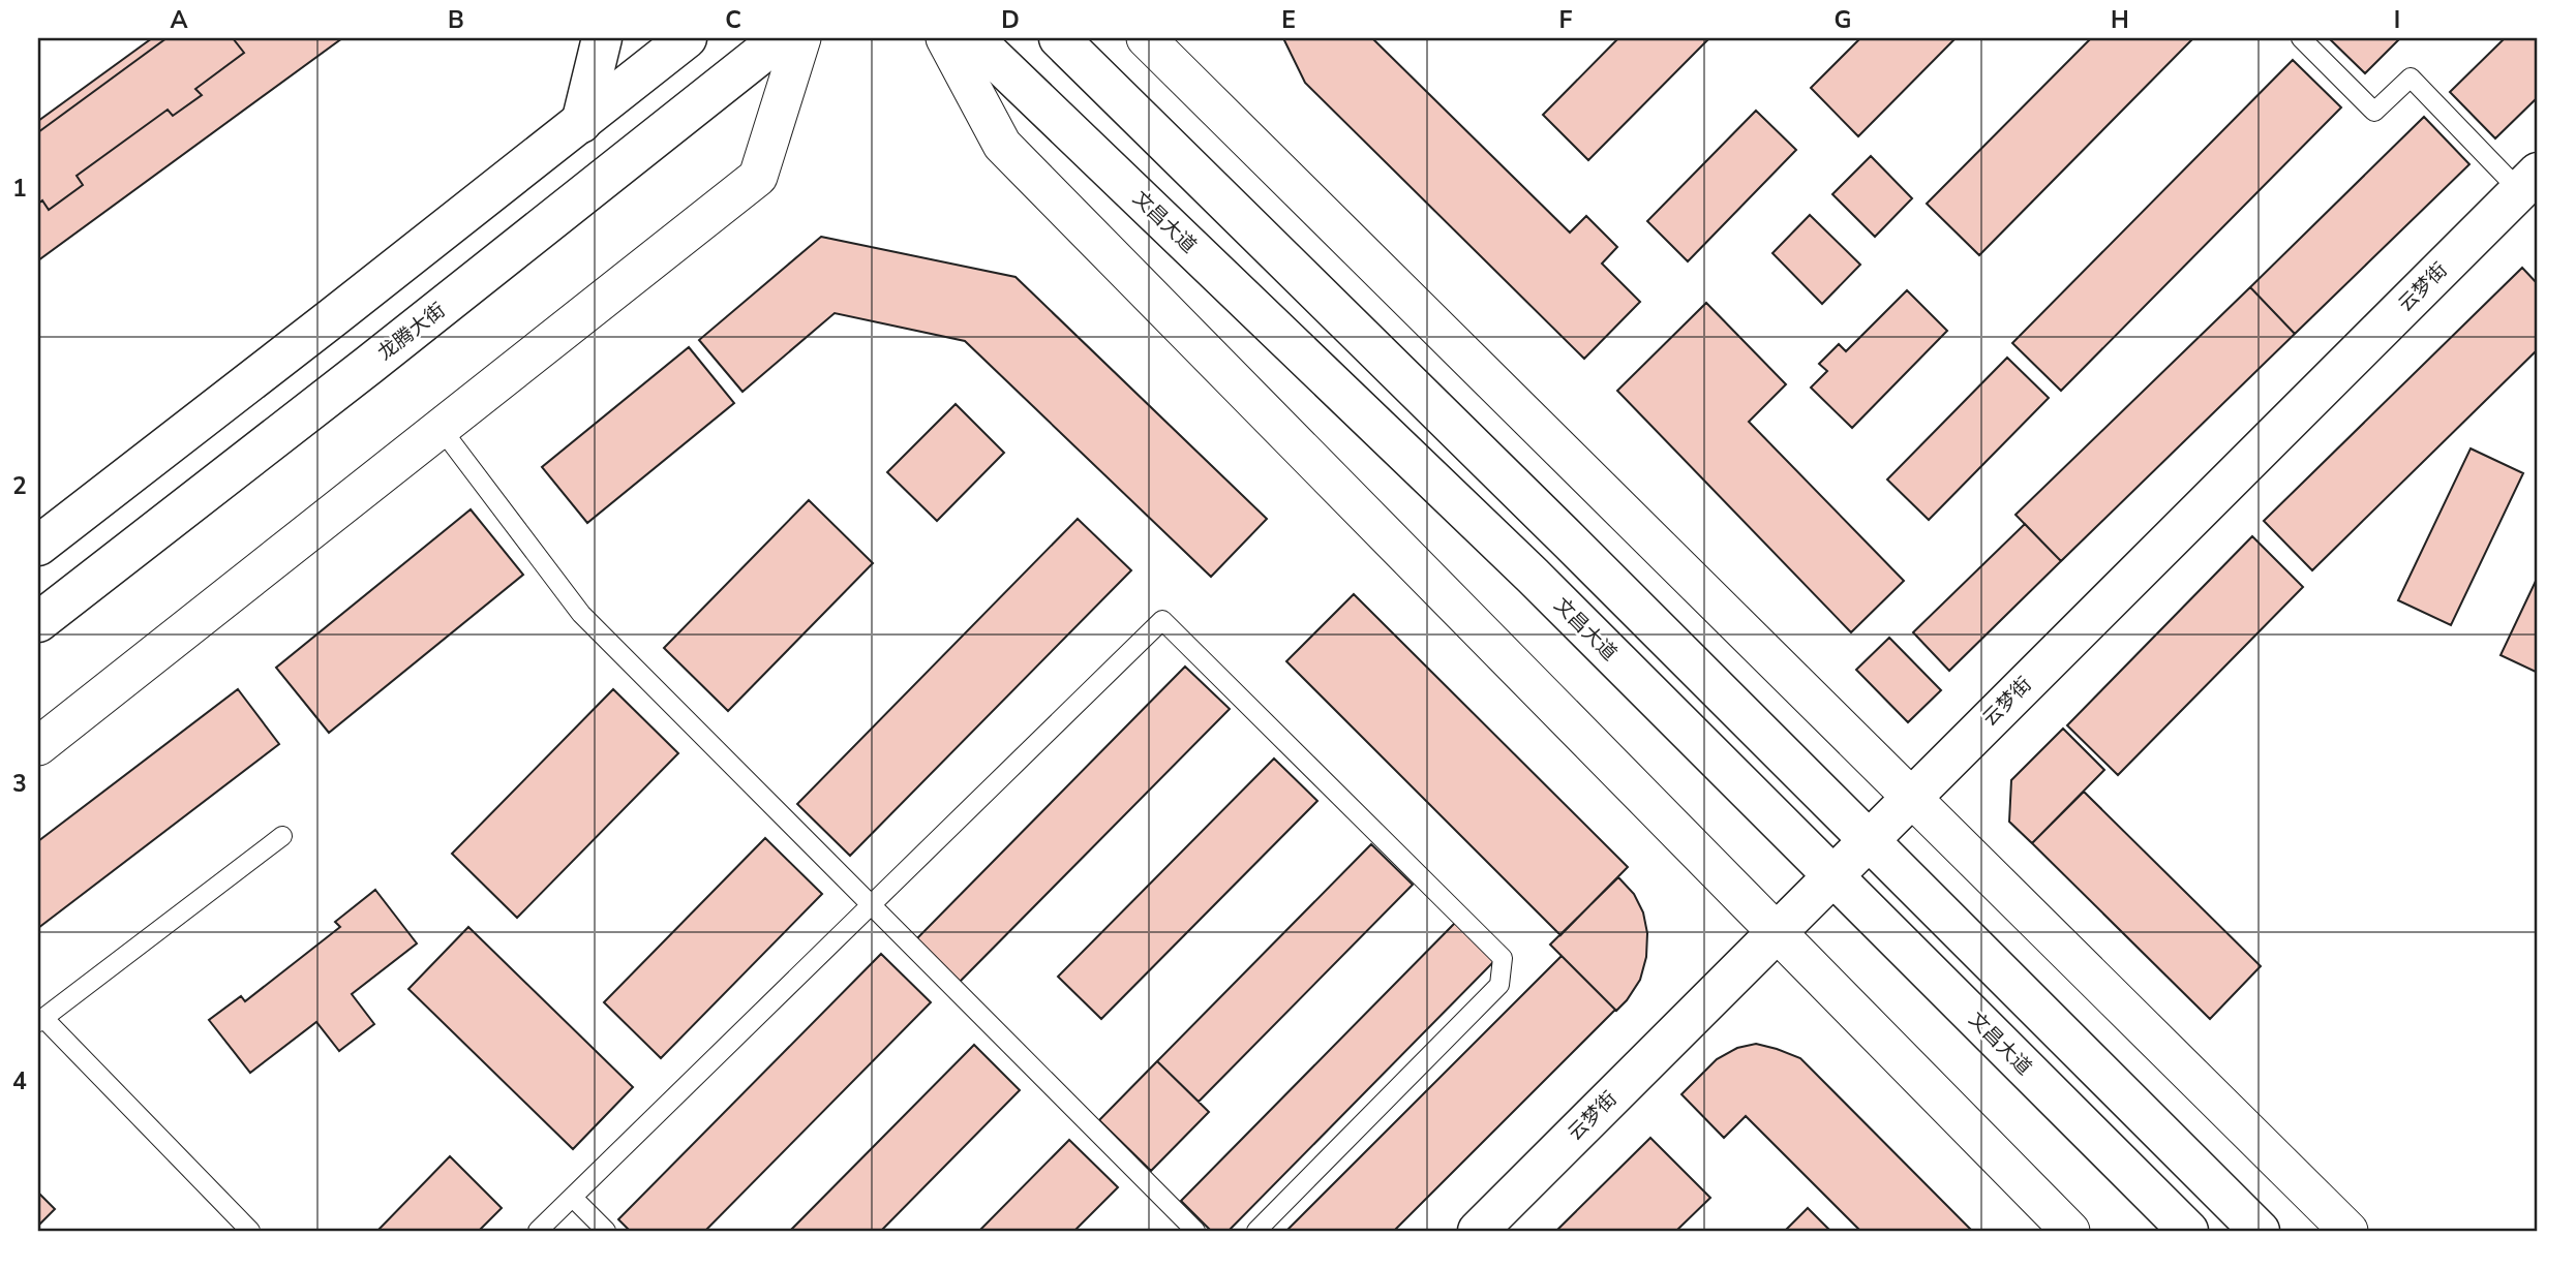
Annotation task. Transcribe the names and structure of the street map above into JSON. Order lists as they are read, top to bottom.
{
  "streets": {
    "main road": ["文昌大道", "云梦街", "龙腾大街"]
  },
  "crossings": [
    ["文昌大道", "云梦街"]
  ],
  "grid": {
    "columns": [
      "A",
      "B",
      "C",
      "D",
      "E",
      "F",
      "G",
      "H",
      "I"
    ],
    "rows": [
      "1",
      "2",
      "3",
      "4"
    ]
  }
}
